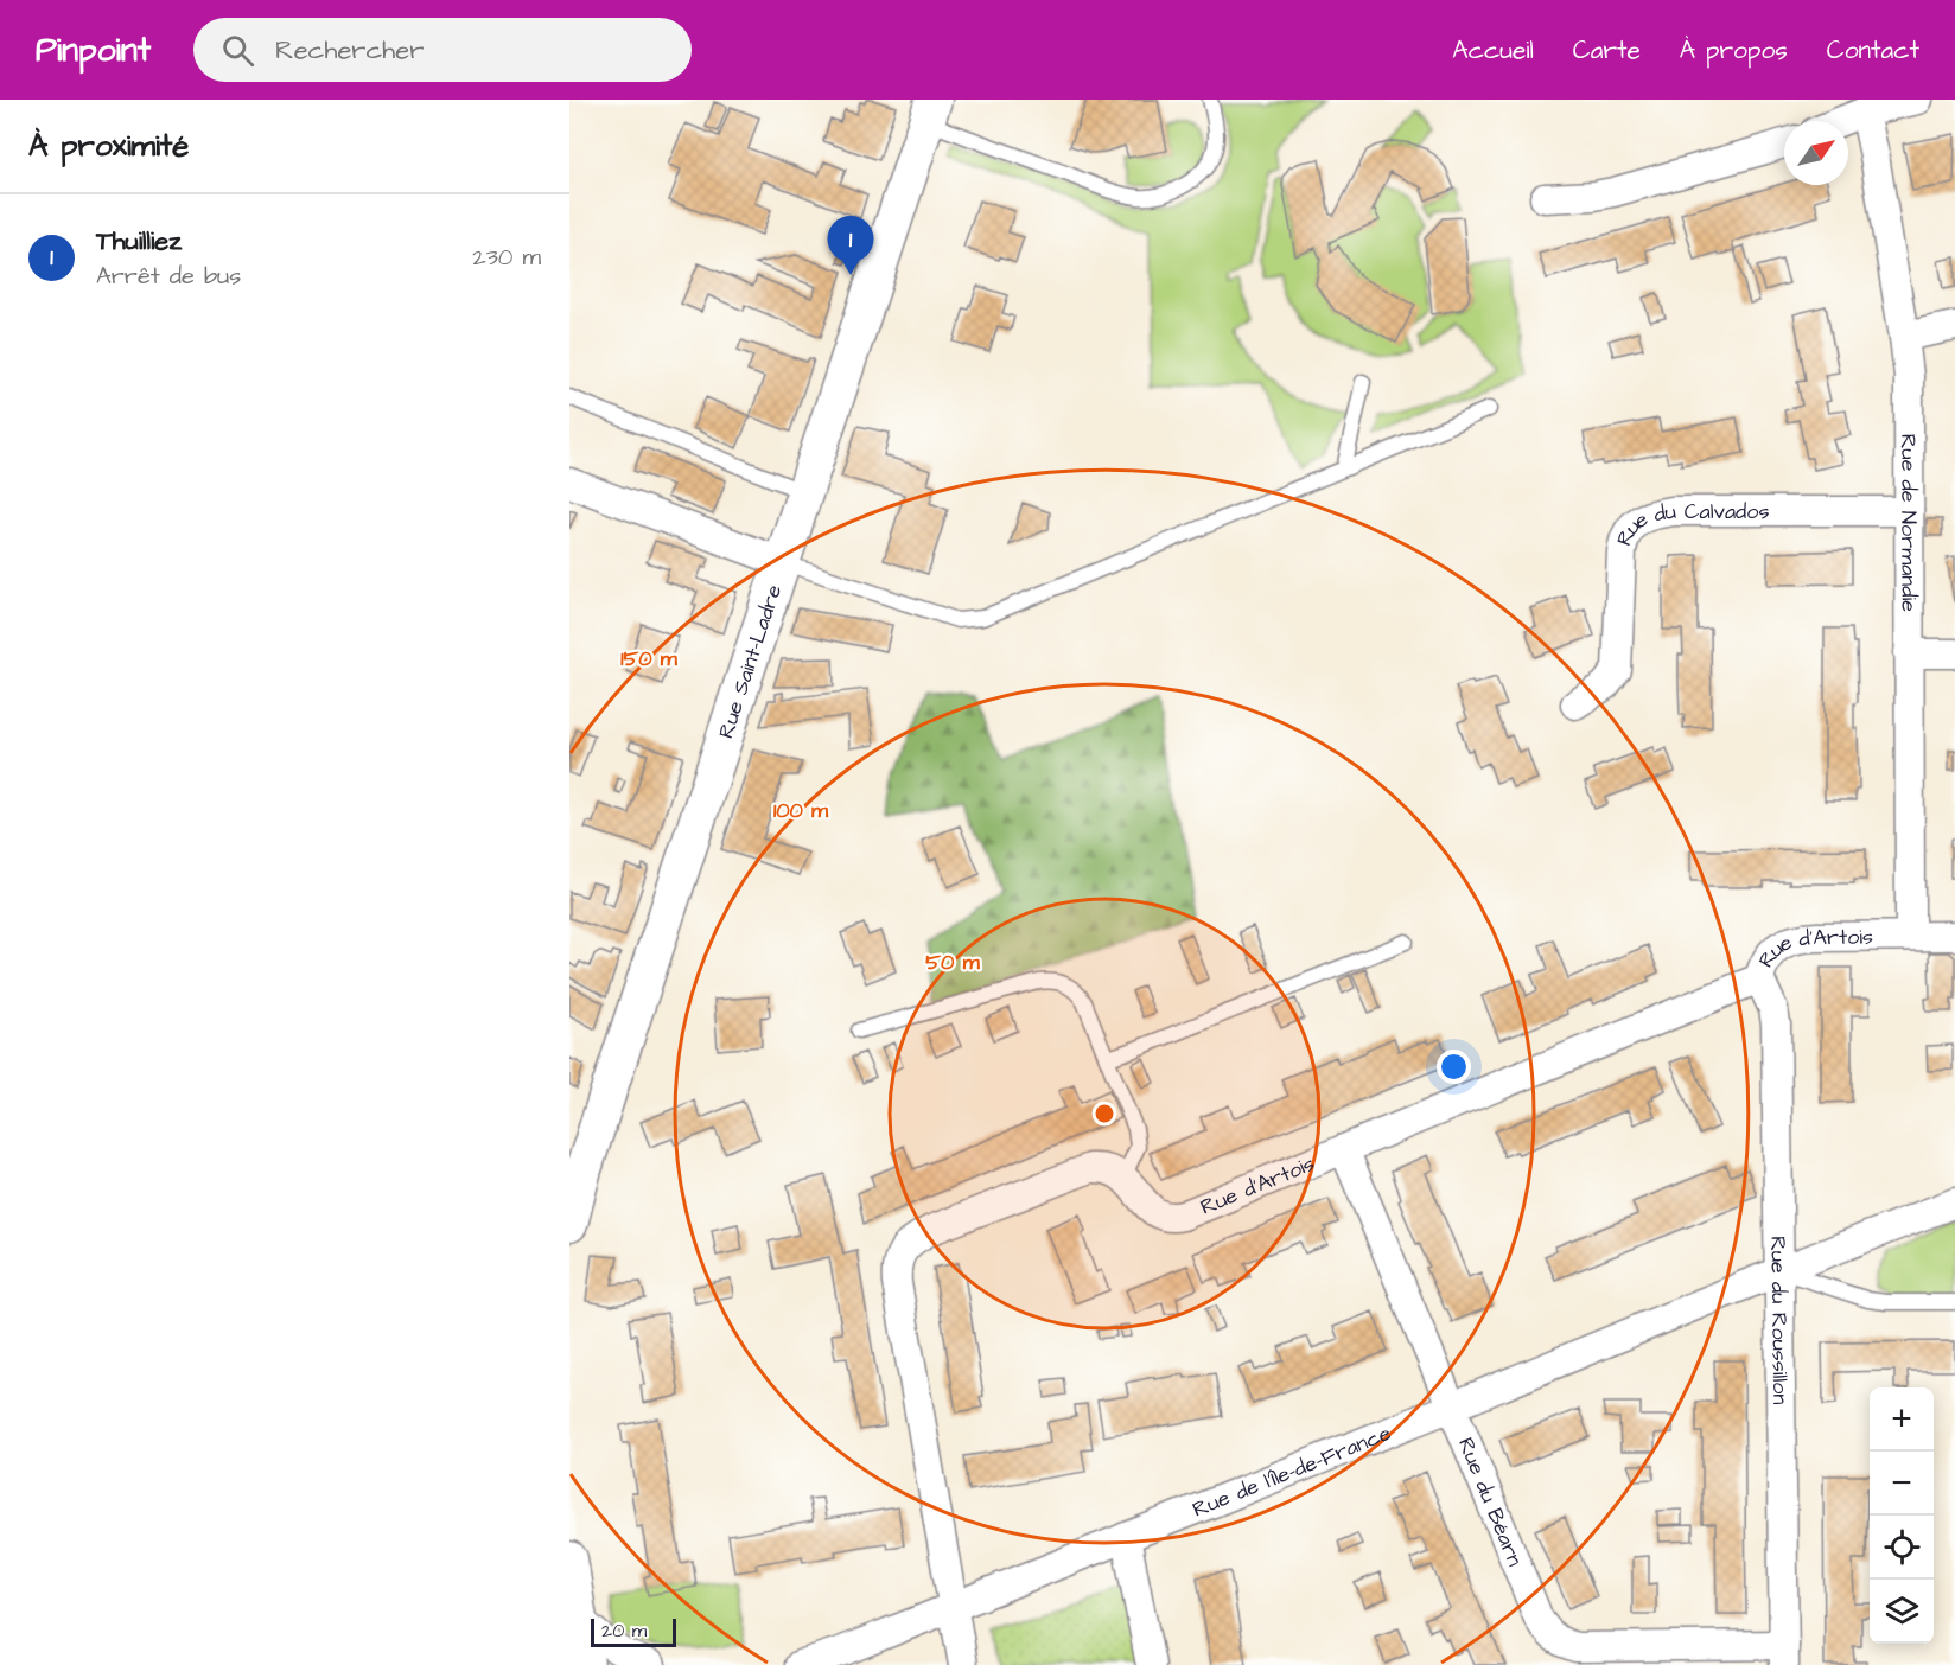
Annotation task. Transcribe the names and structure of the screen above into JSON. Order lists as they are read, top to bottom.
{
  "streets": {
    "street": [
      "Rue de Normandie",
      "Rue du Calvados",
      "Rue Saint-Ladre",
      "Rue d'Artois",
      "Rue du Roussillon",
      "Rue de l'Île-de-France",
      "Rue du Béarn"
    ]
  },
  "crossings": [
    ["Rue de Normandie", "Rue du Calvados"],
    ["Rue de Normandie", "Rue d'Artois"],
    ["Rue d'Artois", "Rue du Roussillon"],
    ["Rue d'Artois", "Rue du Béarn"],
    ["Rue du Roussillon", "Rue de l'Île-de-France"],
    ["Rue du Roussillon", "Rue du Béarn"],
    ["Rue de l'Île-de-France", "Rue du Béarn"]
  ],
  "scale_bar": "20 m",
  "north": "top right",
  "page": {
    "header": "Pinpoint",
    "search": "Rechercher",
    "nav": [
      "Accueil",
      "Carte",
      "À propos",
      "Contact"
    ],
    "heading": "À proximité",
    "list": [
      {
        "mark": "1",
        "name": "Thuilliez",
        "note": "Arrêt de bus",
        "value": "230 m"
      }
    ],
    "pins": "1",
    "map_buttons": ["+", "−"],
    "scale": "20 m"
  },
  "rings": ["150 m", "100 m", "50 m"]
}
